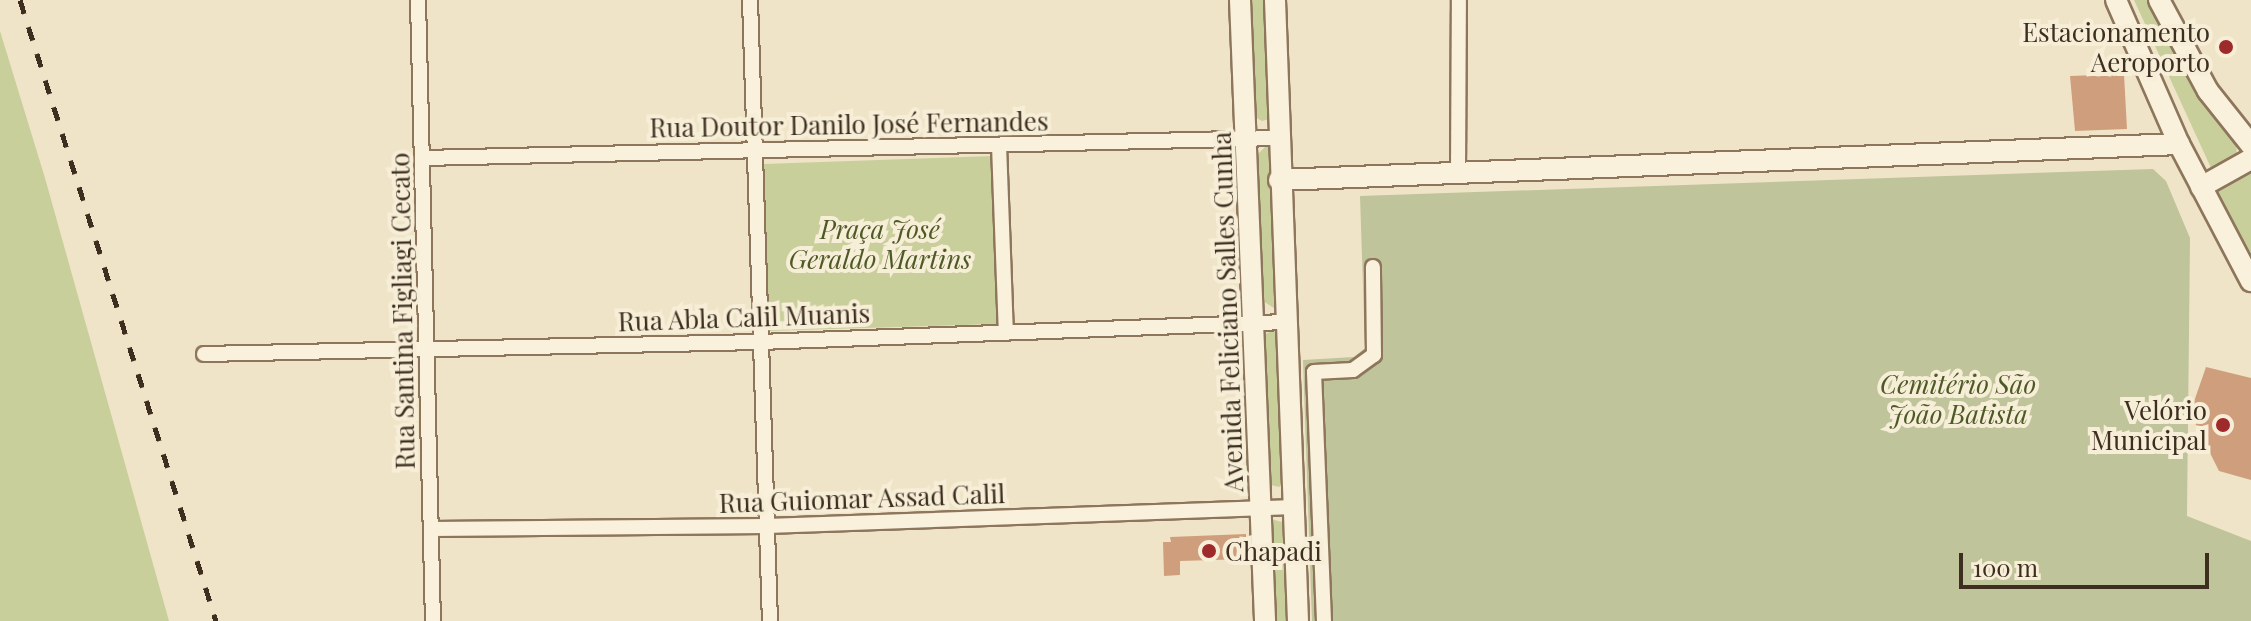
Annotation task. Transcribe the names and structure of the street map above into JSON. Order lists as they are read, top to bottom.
{
  "streets": {
    "main road": ["Avenida Feliciano Salles Cunha"],
    "street": [
      "Rua Doutor Danilo José Fernandes",
      "Rua Santina Figliagi Cecato",
      "Rua Abla Calil Muanis",
      "Rua Guiomar Assad Calil"
    ]
  },
  "crossings": [
    ["Rua Doutor Danilo José Fernandes", "Rua Santina Figliagi Cecato"],
    ["Rua Doutor Danilo José Fernandes", "Avenida Feliciano Salles Cunha"],
    ["Rua Santina Figliagi Cecato", "Rua Abla Calil Muanis"],
    ["Rua Santina Figliagi Cecato", "Rua Guiomar Assad Calil"],
    ["Avenida Feliciano Salles Cunha", "Rua Abla Calil Muanis"],
    ["Avenida Feliciano Salles Cunha", "Rua Guiomar Assad Calil"]
  ],
  "parks": ["Praça José Geraldo Martins", "Cemitério São João Batista"],
  "places": ["Estacionamento Aeroporto", "Velório Municipal", "Chapadi"],
  "scale_bar": "100 m"
}
